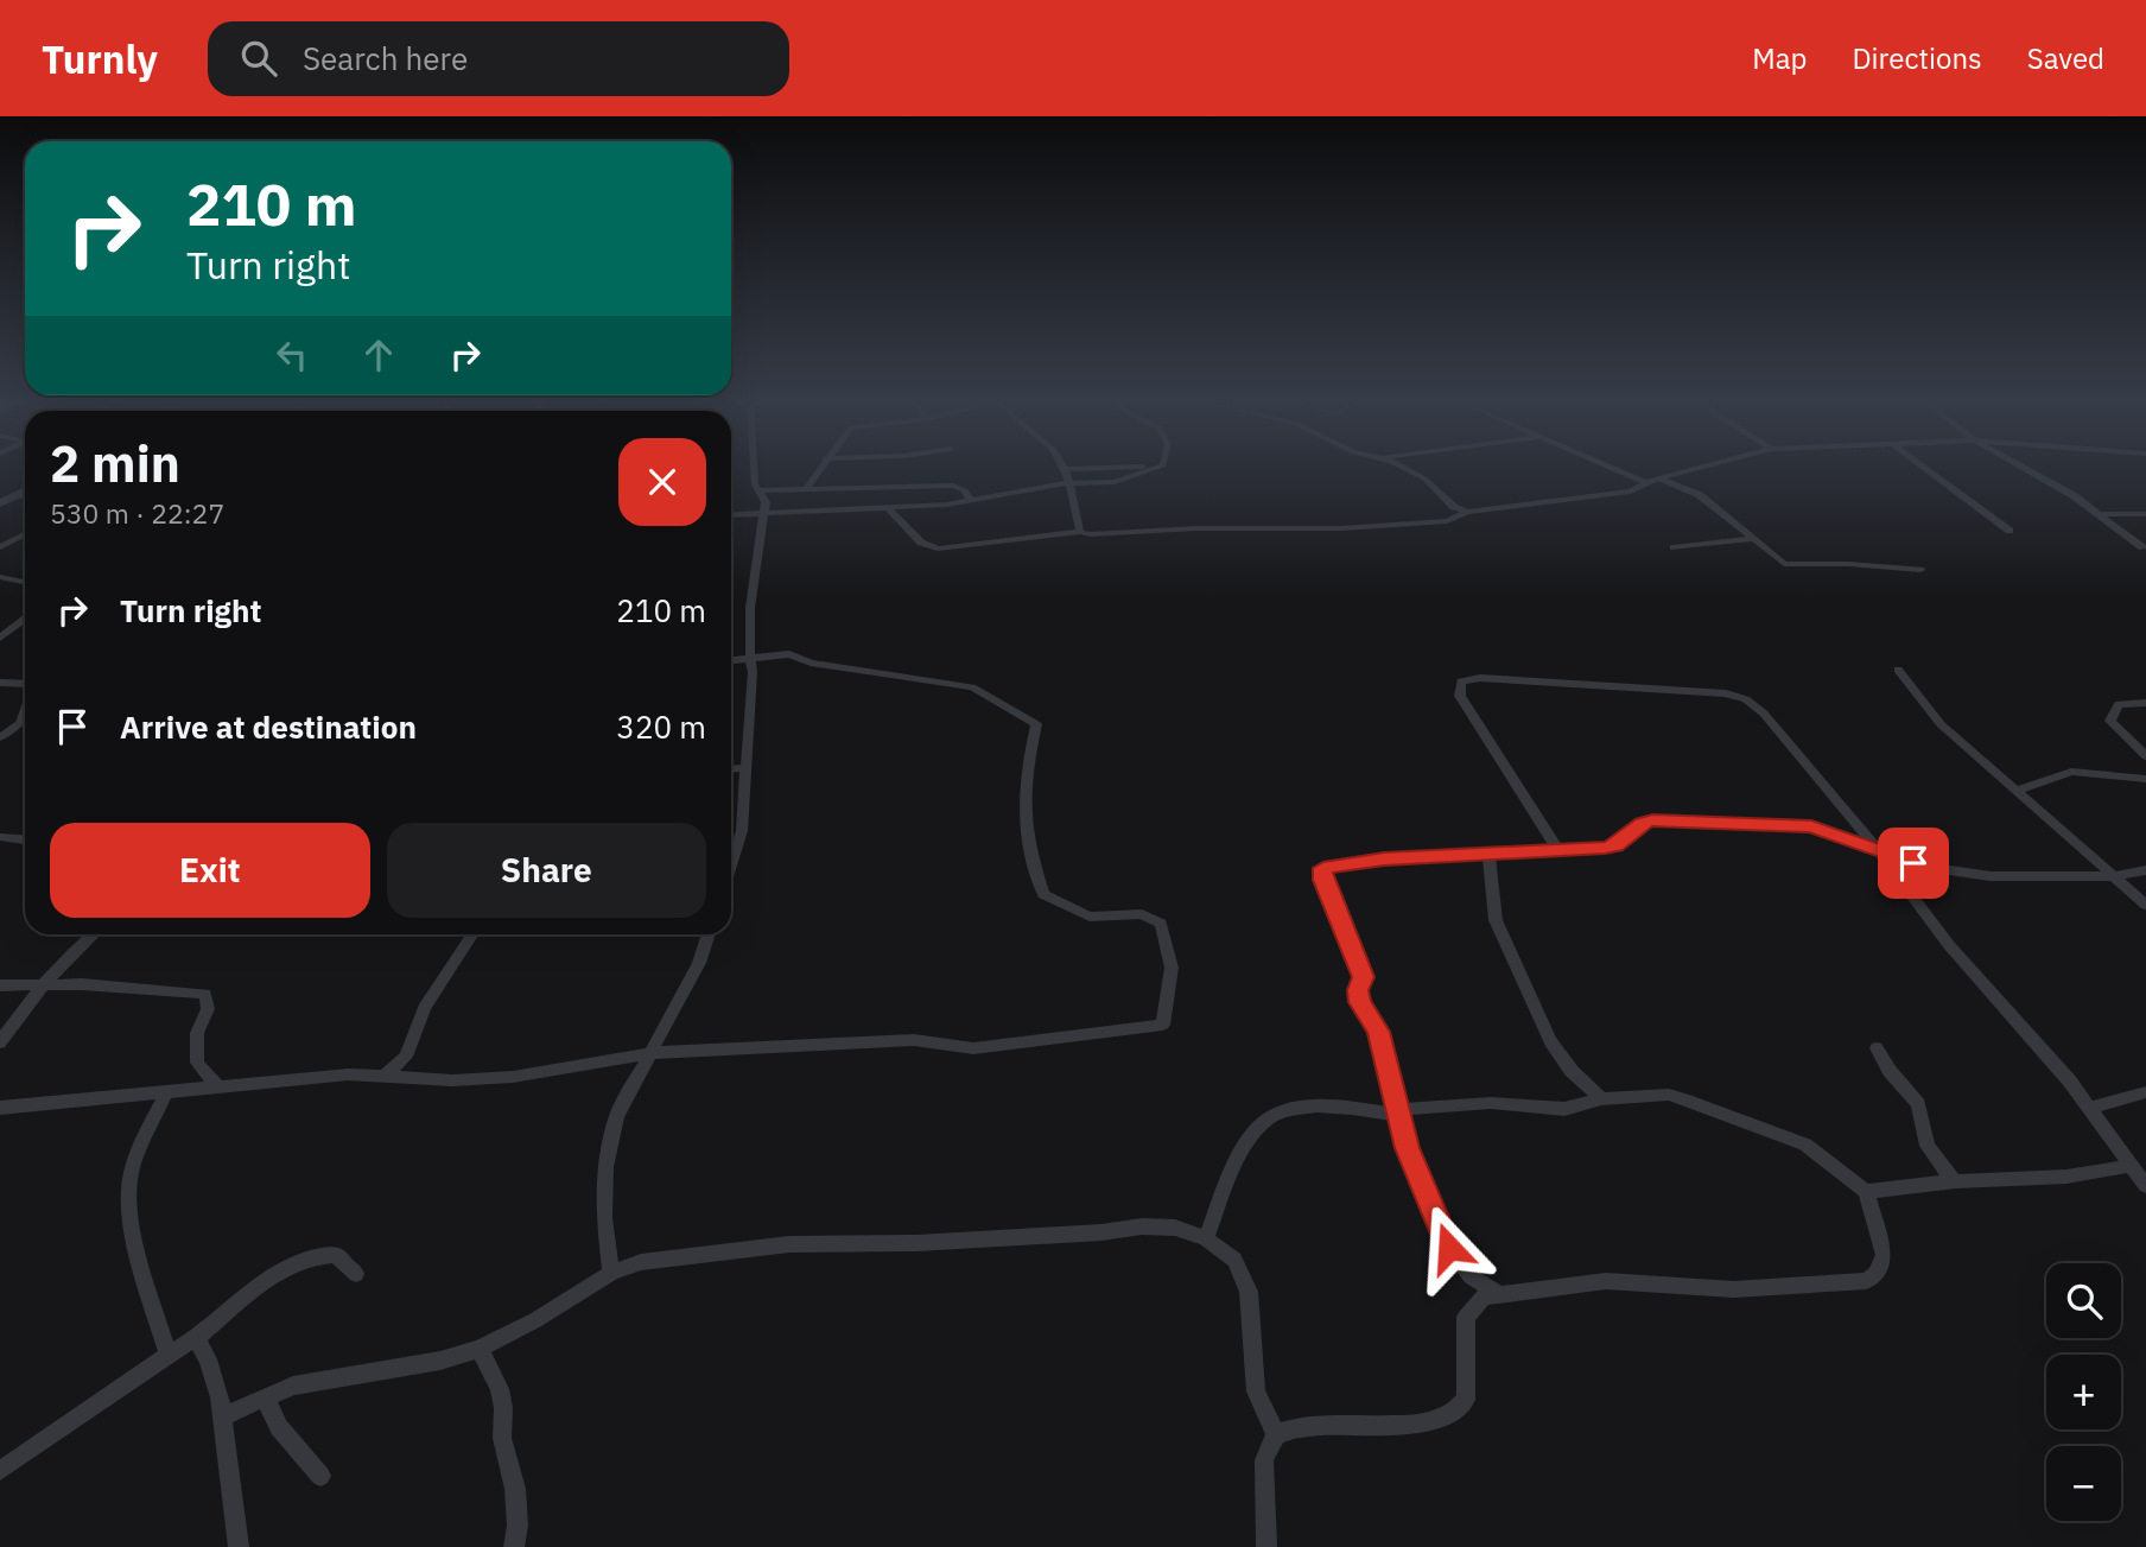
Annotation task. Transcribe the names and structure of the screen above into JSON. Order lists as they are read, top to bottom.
{
  "page": {
    "header": "Turnly",
    "search": "Search here",
    "nav": ["Map", "Directions", "Saved"],
    "turn": ["210 m", "Turn right"],
    "heading": ["2 min", "530 m · 22:27"],
    "list": [
      {
        "name": "Turn right",
        "value": "210 m"
      },
      {
        "name": "Arrive at destination",
        "value": "320 m"
      }
    ],
    "buttons": ["Exit", "Share"],
    "map_buttons": ["+", "−"]
  }
}
